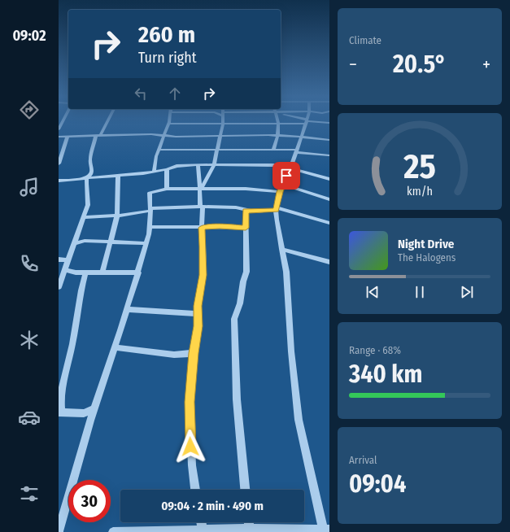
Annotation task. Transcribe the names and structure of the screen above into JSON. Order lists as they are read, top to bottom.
{
  "page": {
    "tabs": "09:02",
    "tile": [
      "Climate",
      ["Range · 68%", "340 km"],
      ["Arrival", "09:04"]
    ],
    "turn": ["260 m", "Turn right"],
    "heat": ["−", "20.5°", "+"],
    "song": ["Night Drive", "The Halogens"],
    "limit": "30",
    "trip": "09:04 · 2 min · 490 m",
    "gauge": ["25", "km/h"]
  }
}
